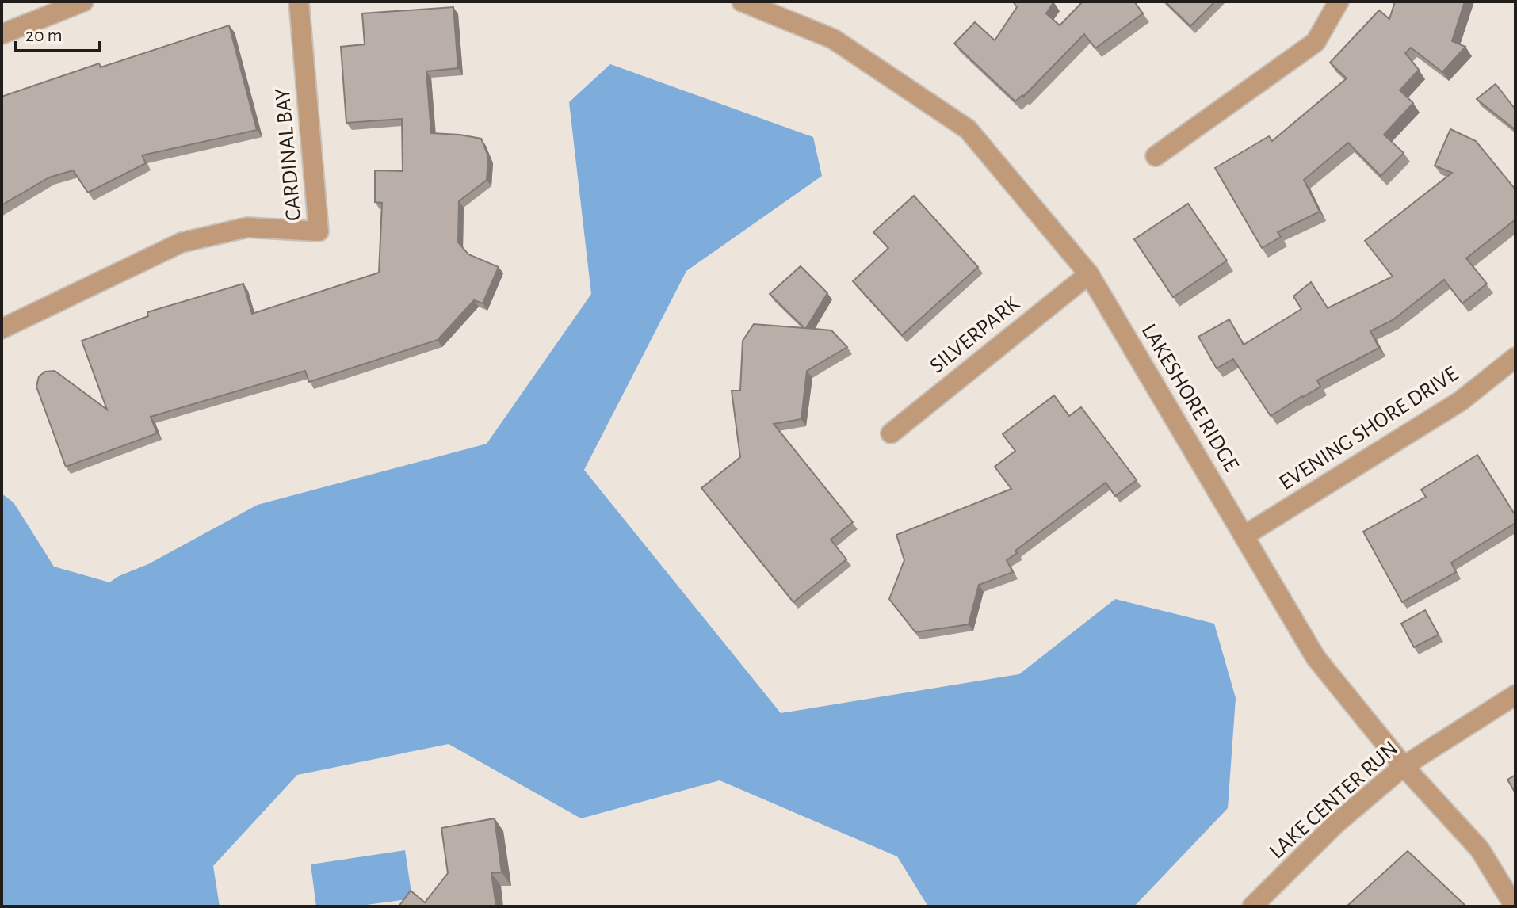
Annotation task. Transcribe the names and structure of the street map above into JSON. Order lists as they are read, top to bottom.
{
  "streets": {
    "street": [
      "CARDINAL BAY",
      "SILVERPARK",
      "LAKESHORE RIDGE",
      "EVENING SHORE DRIVE",
      "LAKE CENTER RUN"
    ]
  },
  "crossings": [
    ["SILVERPARK", "LAKESHORE RIDGE"],
    ["LAKESHORE RIDGE", "EVENING SHORE DRIVE"],
    ["LAKESHORE RIDGE", "LAKE CENTER RUN"]
  ],
  "scale_bar": "20 m"
}
